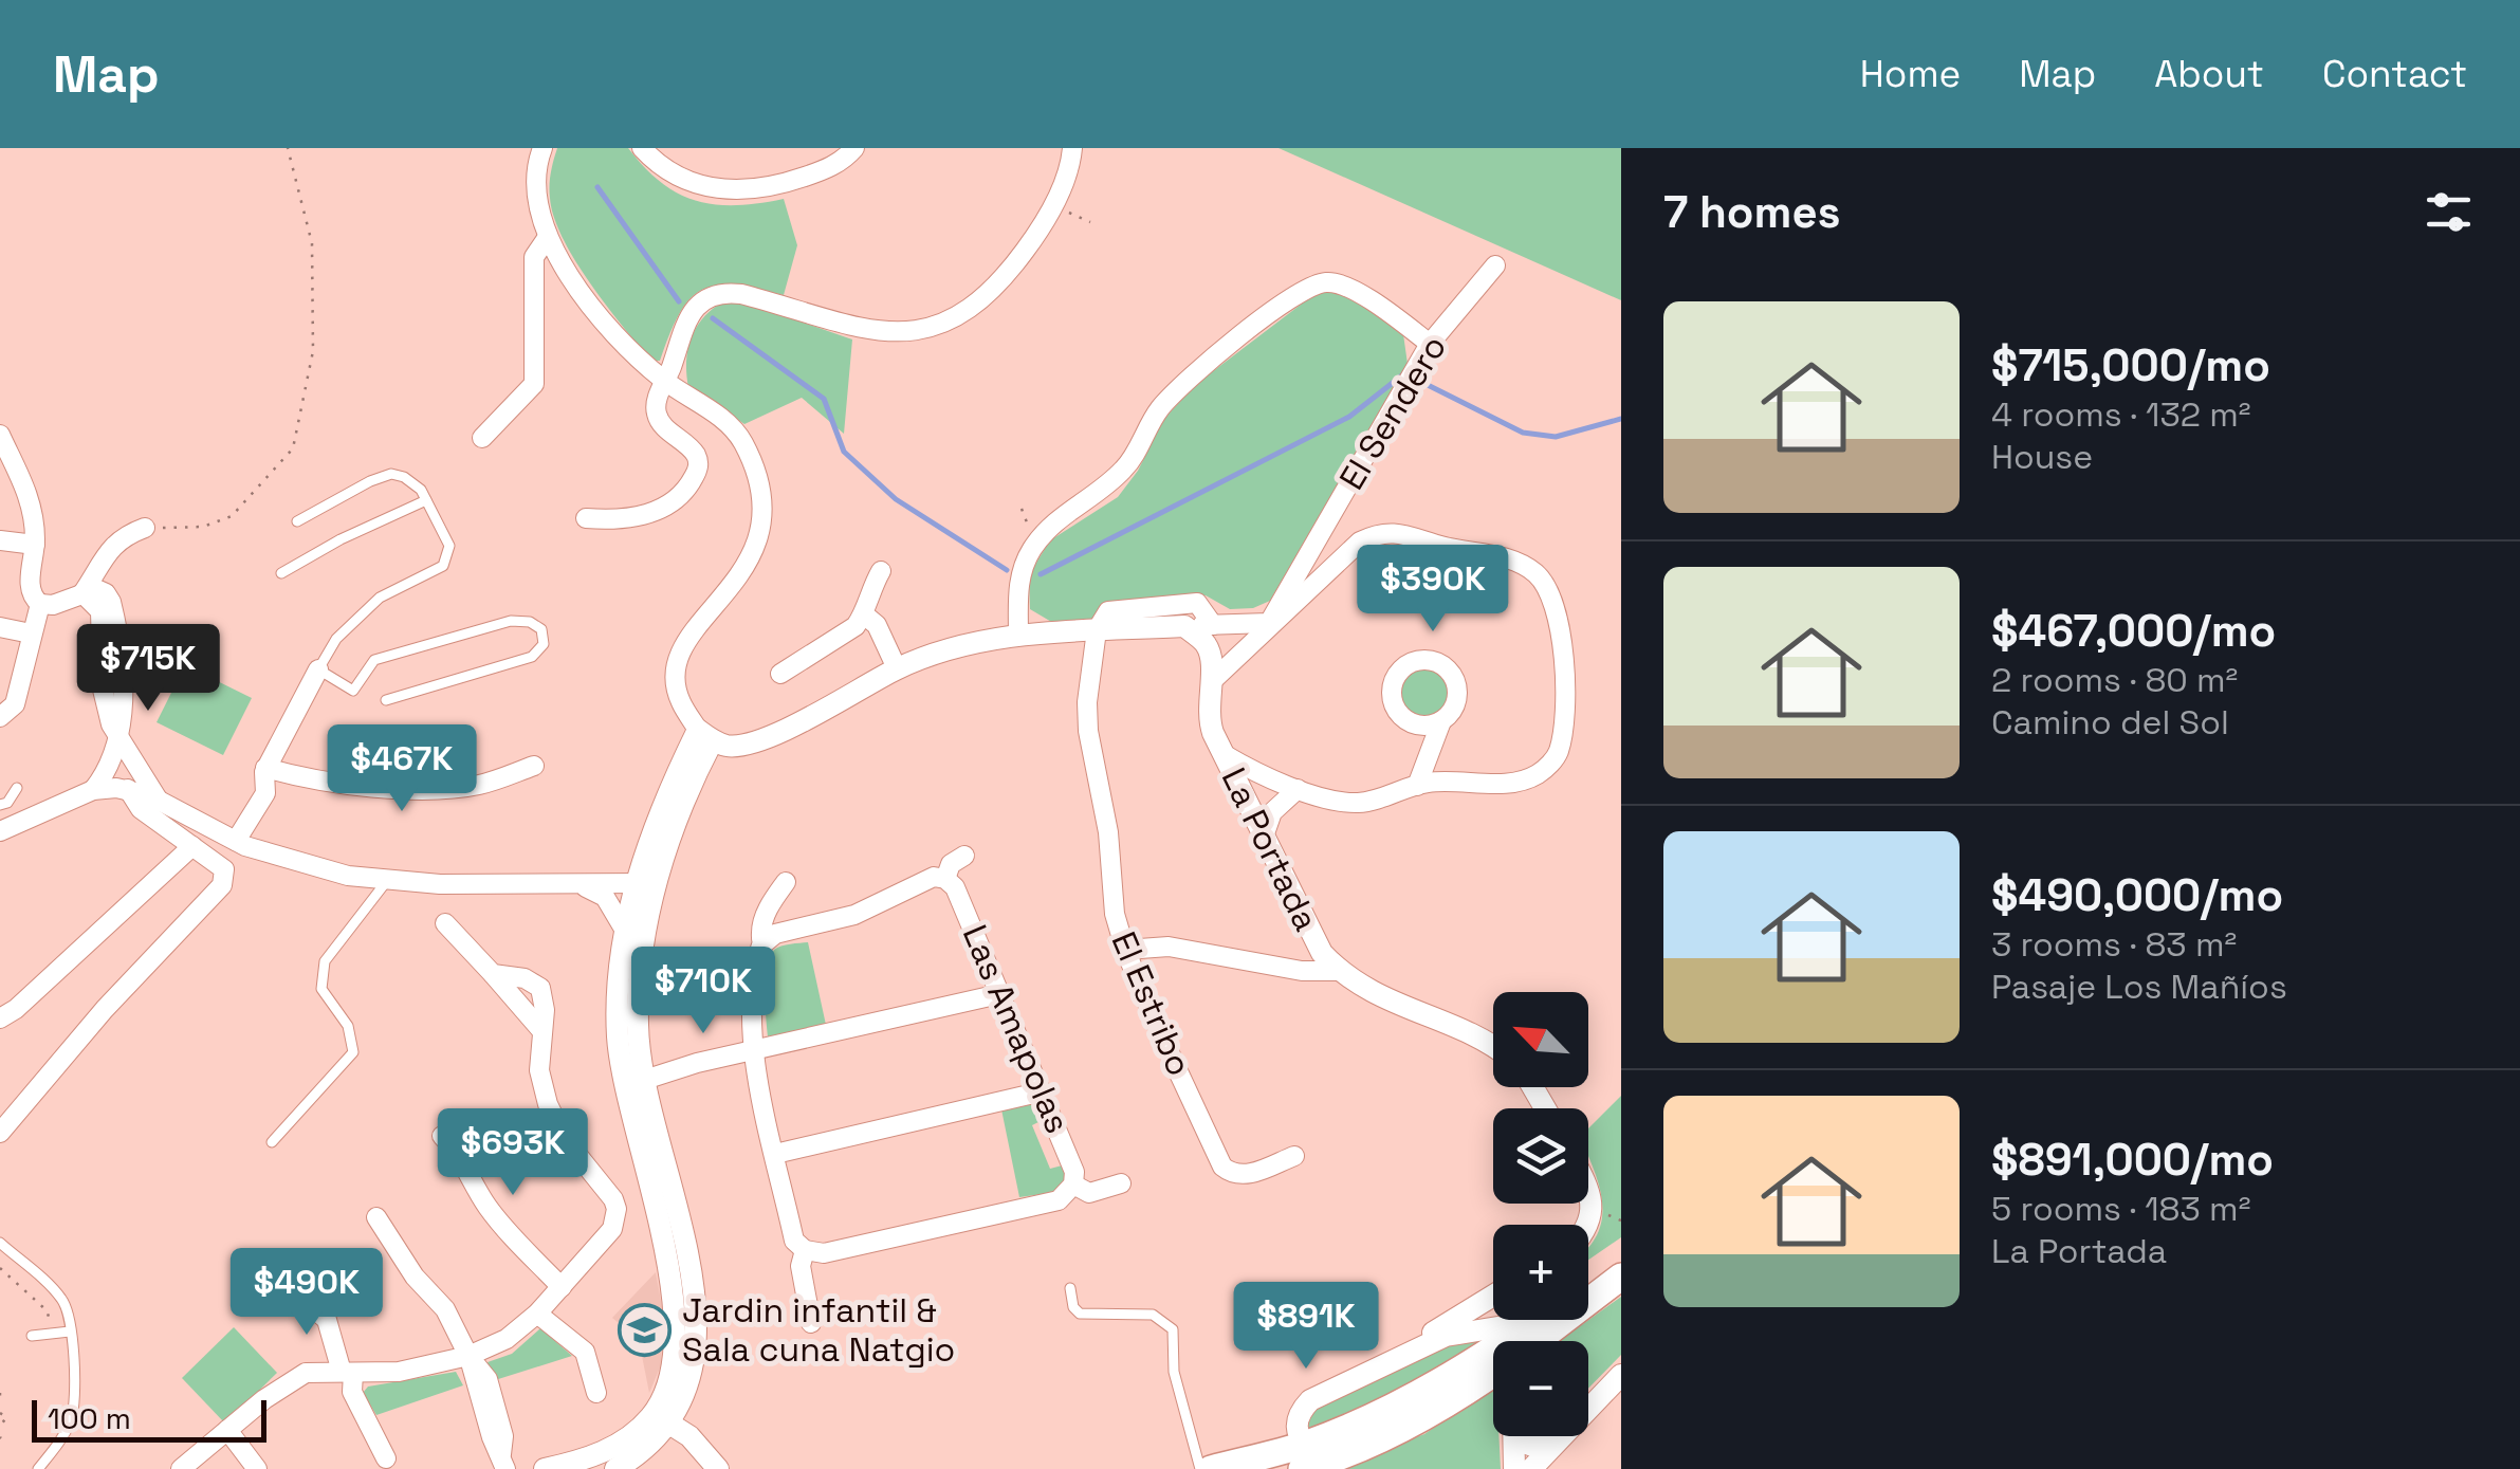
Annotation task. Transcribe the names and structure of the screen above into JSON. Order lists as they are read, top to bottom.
{
  "streets": {
    "street": [
      "El Sendero",
      "La Portada",
      "El Estribo",
      "Las Amapolas"
    ]
  },
  "crossings": [
    ["El Sendero", "La Portada"]
  ],
  "places": {
    "school or university": ["Jardin infantil & Sala cuna Natgio"]
  },
  "scale_bar": "100 m",
  "north": "top left",
  "page": {
    "header": "Map",
    "nav": [
      "Home",
      "Map",
      "About",
      "Contact"
    ],
    "heading": "7 homes",
    "list": [
      {
        "name": "$715,000/mo",
        "note": "4 rooms · 132 m² · House"
      },
      {
        "name": "$467,000/mo",
        "note": "2 rooms · 80 m² · Camino del Sol"
      },
      {
        "name": "$490,000/mo",
        "note": "3 rooms · 83 m² · Pasaje Los Mañíos"
      },
      {
        "name": "$891,000/mo",
        "note": "5 rooms · 183 m² · La Portada"
      }
    ],
    "price": [
      "$390K",
      "$715K",
      "$467K",
      "$710K",
      "$693K",
      "$490K",
      "$891K"
    ],
    "map_buttons": ["+", "−"],
    "scale": "100 m"
  }
}
